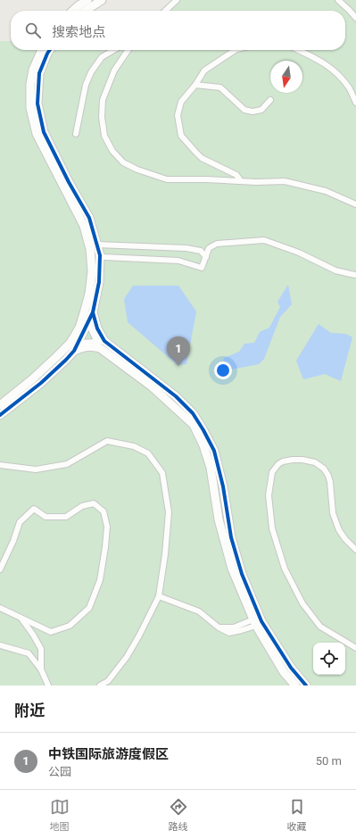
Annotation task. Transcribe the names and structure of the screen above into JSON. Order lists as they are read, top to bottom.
{
  "north": "bottom",
  "page": {
    "search": "搜索地点",
    "pins": "1",
    "heading": "附近",
    "list": [
      {
        "mark": "1",
        "name": "中铁国际旅游度假区",
        "note": "公园",
        "value": "50 m"
      }
    ],
    "nav": ["地图", "路线", "收藏"]
  }
}
